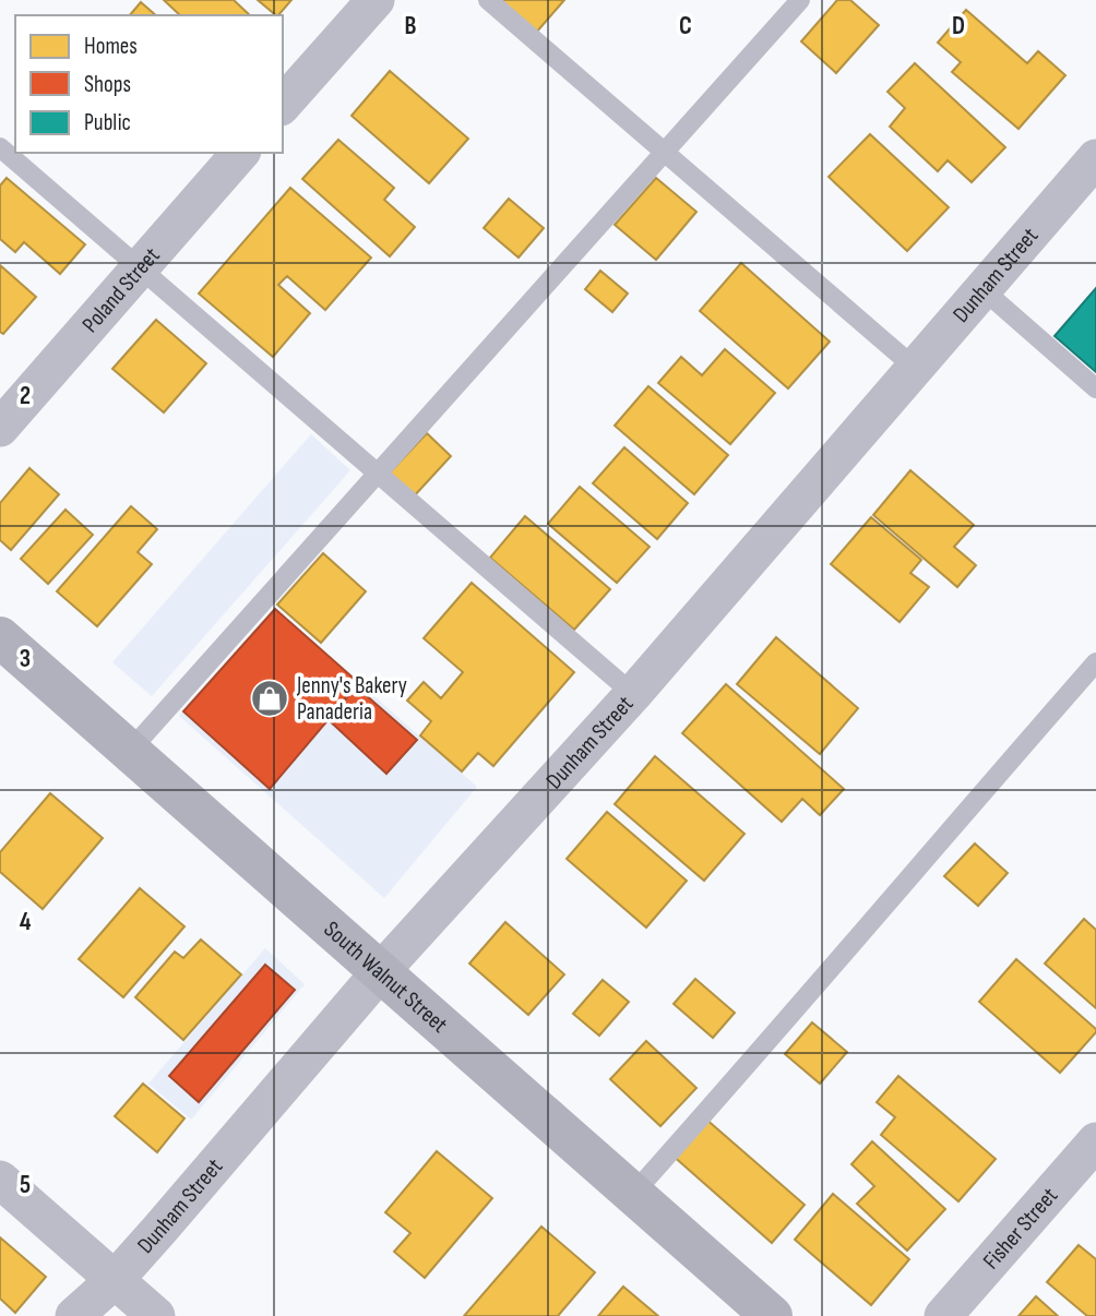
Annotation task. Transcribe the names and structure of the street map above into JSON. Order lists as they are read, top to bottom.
{
  "streets": {
    "street": [
      "Dunham Street",
      "Poland Street",
      "South Walnut Street",
      "Fisher Street"
    ]
  },
  "crossings": [
    ["Dunham Street", "South Walnut Street"]
  ],
  "places": {
    "shop": ["Jenny's Bakery Panaderia"]
  },
  "legend": ["Homes", "Shops", "Public"],
  "grid": {
    "columns": ["B", "C", "D"],
    "rows": [
      "2",
      "3",
      "4",
      "5"
    ]
  }
}
